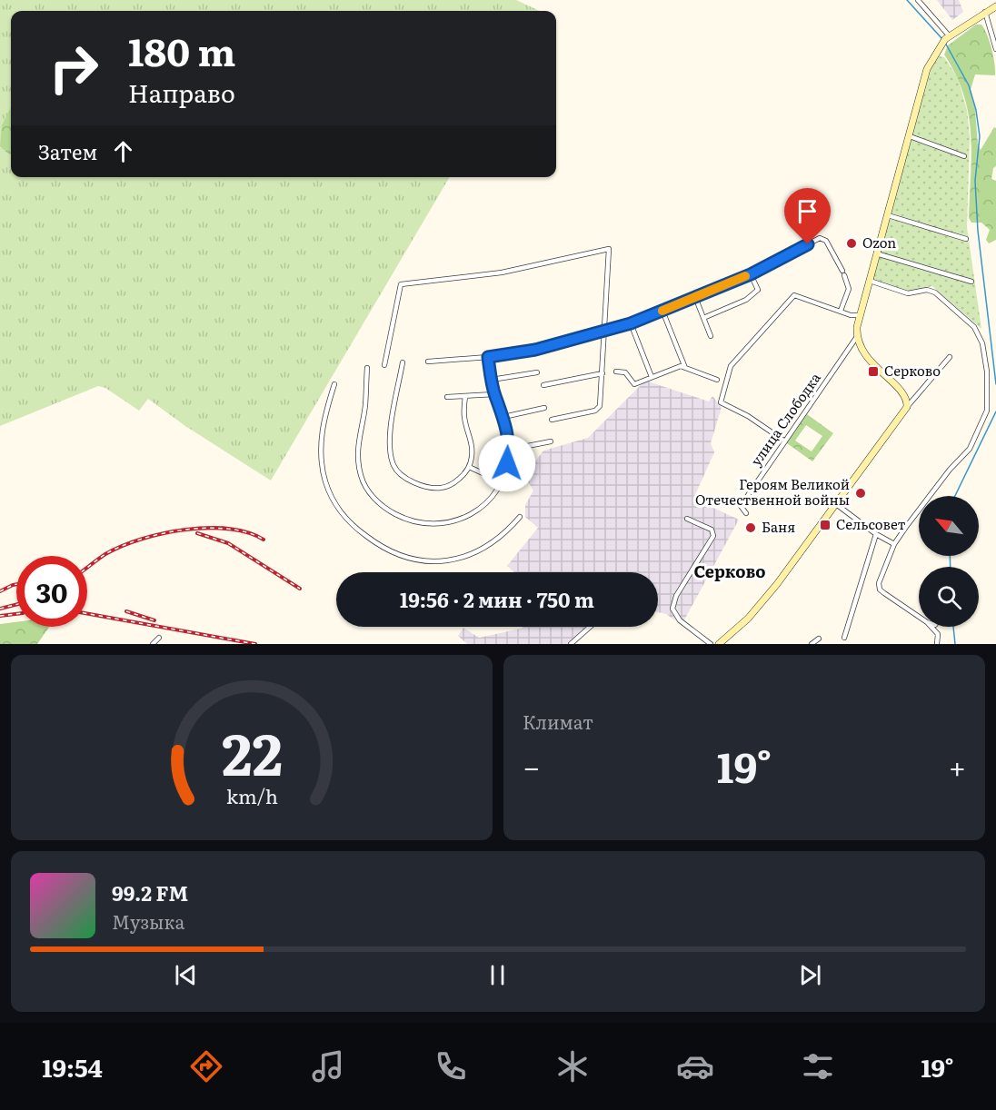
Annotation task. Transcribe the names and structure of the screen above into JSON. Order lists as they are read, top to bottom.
{
  "streets": {
    "street": ["улица Слободка"]
  },
  "districts": ["Серково"],
  "places": {
    "other": ["Ozon", "Героям Великой Отечественной войны", "Баня"],
    "transit": ["Серково", "Сельсовет"]
  },
  "north": "top left",
  "page": {
    "turn": ["180 m", "Направо"],
    "then": "Затем",
    "limit": "30",
    "trip": "19:56 · 2 мин · 750 m",
    "tile": "Климат",
    "heat": ["−", "19°", "+"],
    "song": ["99.2 FM", "Музыка"],
    "tabs": ["19:54", "19°"],
    "gauge": ["22", "km/h"]
  }
}
